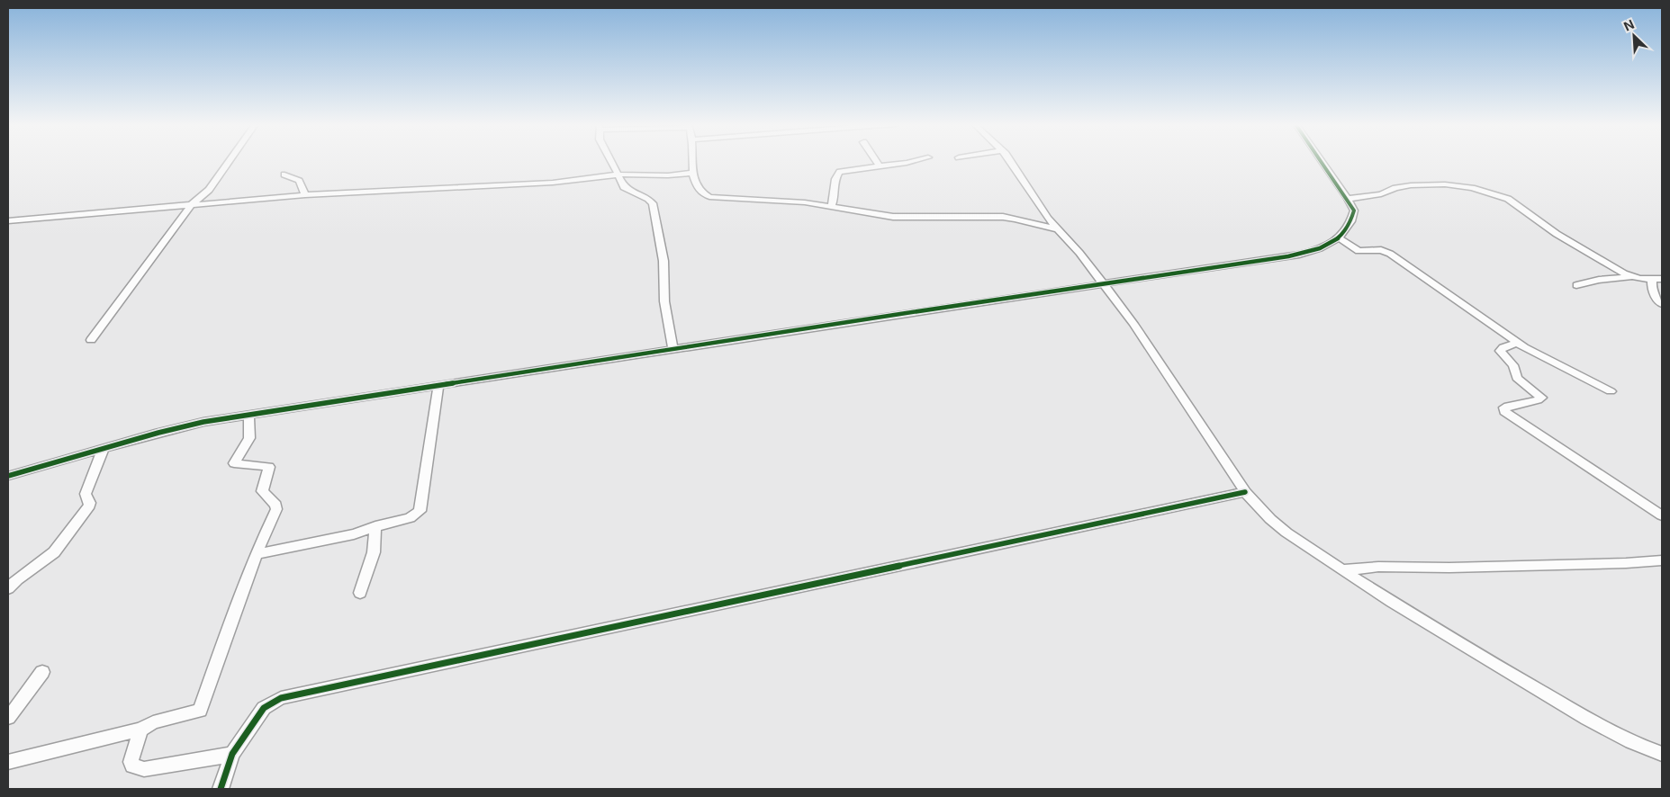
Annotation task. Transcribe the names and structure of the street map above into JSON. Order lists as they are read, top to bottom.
{
  "north": "top left"
}
